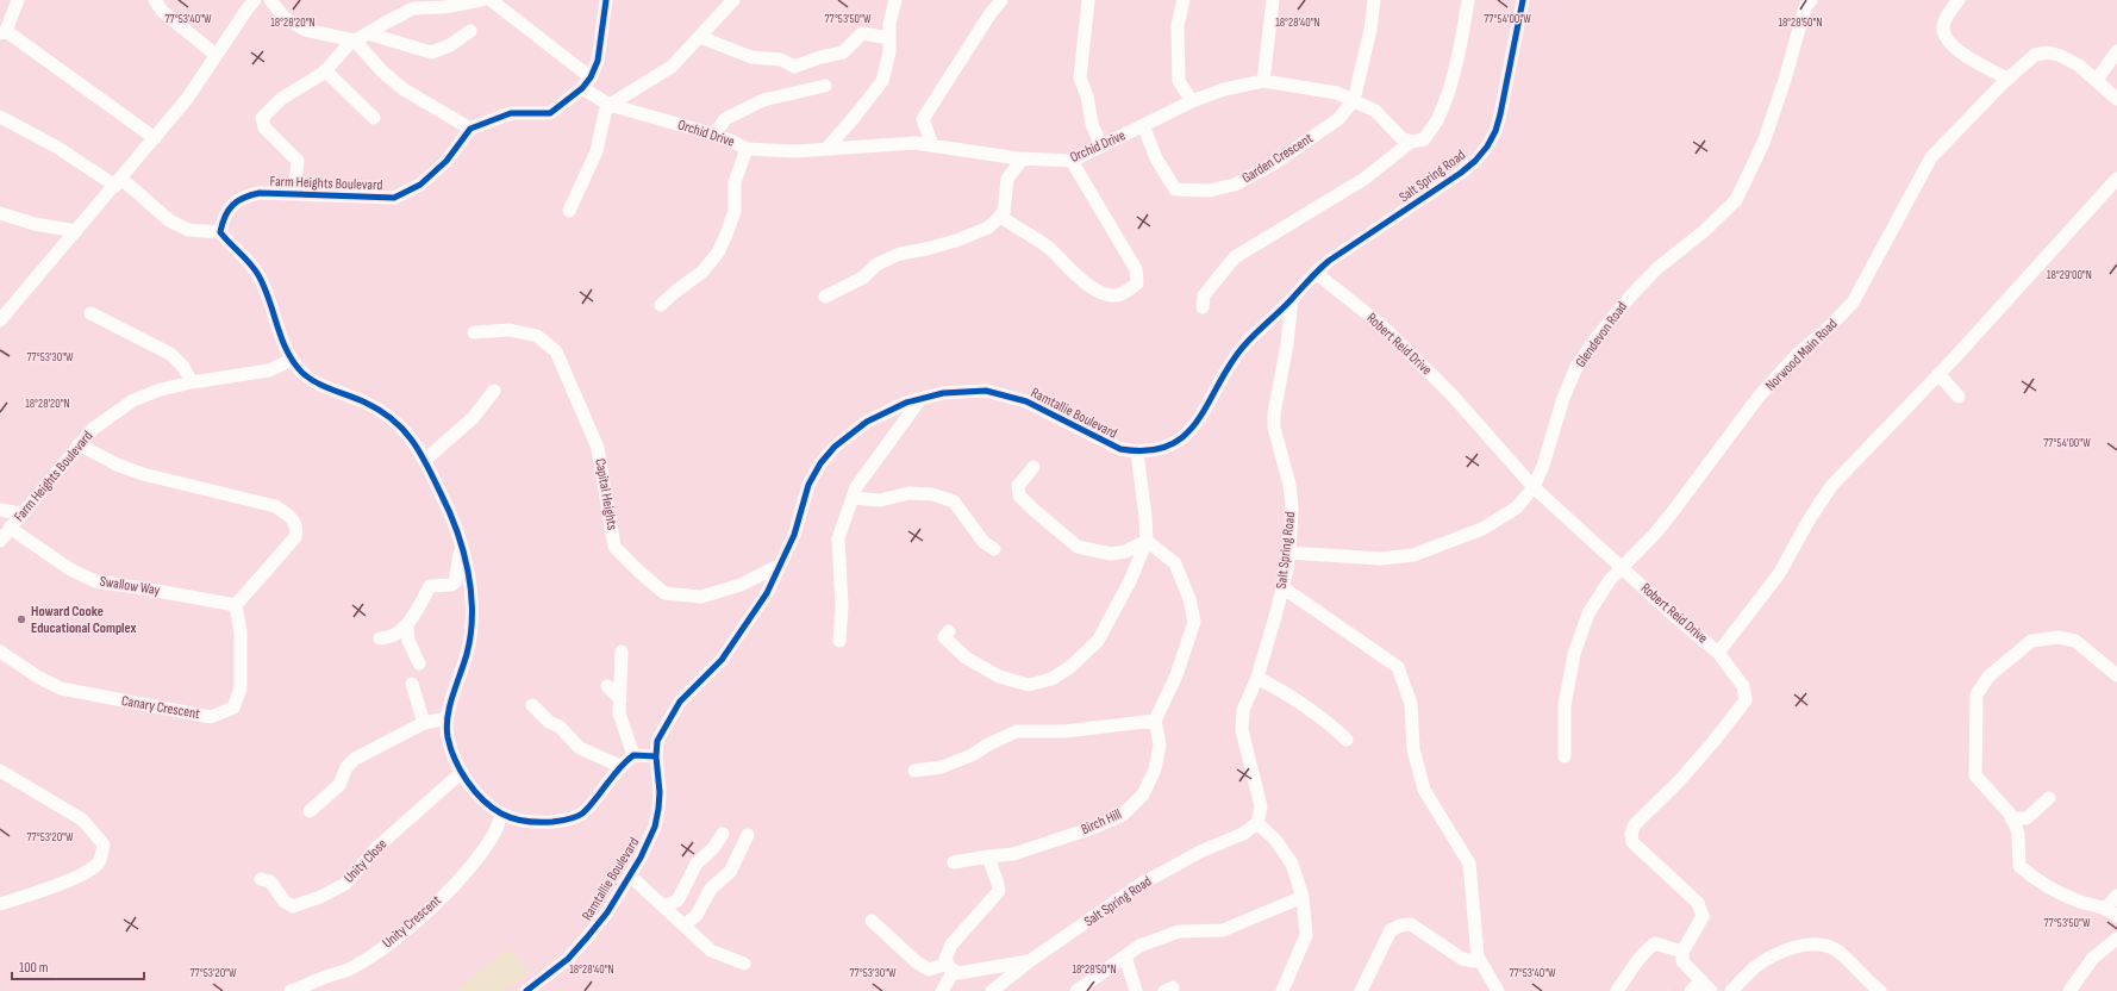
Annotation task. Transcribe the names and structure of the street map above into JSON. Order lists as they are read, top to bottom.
{
  "streets": {
    "street": [
      "Orchid Drive",
      "Garden Crescent",
      "Salt Spring Road",
      "Farm Heights Boulevard",
      "Glendevon Road",
      "Robert Reid Drive",
      "Norwood Main Road",
      "Ramtallie Boulevard",
      "Capital Heights",
      "Swallow Way",
      "Canary Crescent",
      "Birch Hill",
      "Unity Close",
      "Unity Crescent"
    ]
  },
  "crossings": [
    ["Orchid Drive", "Garden Crescent"],
    ["Salt Spring Road", "Glendevon Road"],
    ["Salt Spring Road", "Robert Reid Drive"],
    ["Salt Spring Road", "Ramtallie Boulevard"],
    ["Farm Heights Boulevard", "Swallow Way"],
    ["Glendevon Road", "Robert Reid Drive"],
    ["Robert Reid Drive", "Norwood Main Road"],
    ["Ramtallie Boulevard", "Capital Heights"],
    ["Swallow Way", "Canary Crescent"]
  ],
  "places": ["Howard Cooke Educational Complex"],
  "scale_bar": "100 m",
  "coordinates": [
    "77°53'50\"W",
    "77°53'40\"W",
    "77°54'00\"W",
    "18°28'40\"N",
    "18°28'20\"N",
    "18°28'50\"N",
    "18°29'00\"N",
    "77°53'30\"W",
    "77°53'20\"W"
  ]
}
